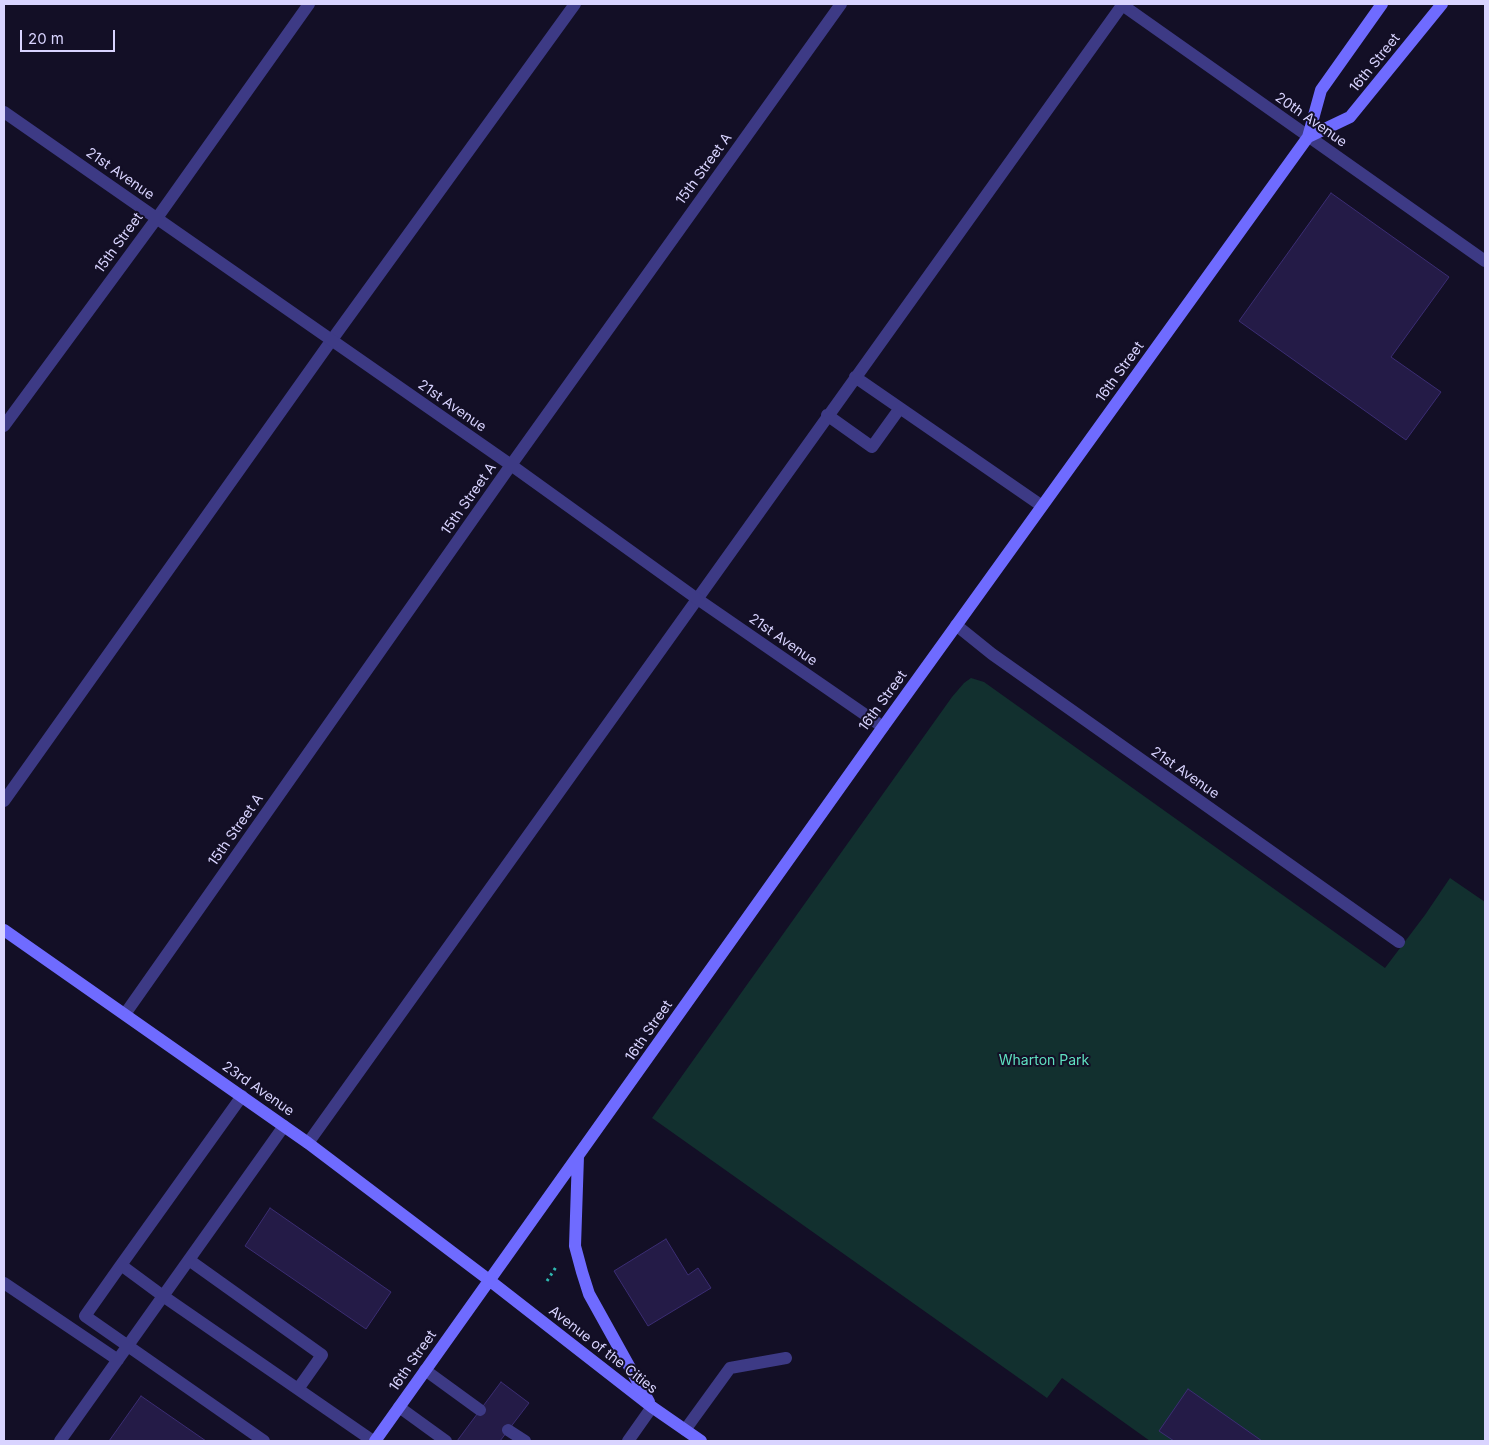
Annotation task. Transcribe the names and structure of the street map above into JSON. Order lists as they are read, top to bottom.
{
  "streets": {
    "main road": ["16th Street", "23rd Avenue", "Avenue of the Cities"],
    "street": [
      "20th Avenue",
      "15th Street A",
      "21st Avenue",
      "15th Street"
    ]
  },
  "crossings": [
    ["16th Street", "20th Avenue"],
    ["16th Street", "21st Avenue"],
    ["16th Street", "23rd Avenue"],
    ["16th Street", "Avenue of the Cities"],
    ["15th Street A", "21st Avenue"],
    ["15th Street A", "23rd Avenue"],
    ["21st Avenue", "15th Street"],
    ["23rd Avenue", "Avenue of the Cities"]
  ],
  "parks": ["Wharton Park"],
  "scale_bar": "20 m"
}
